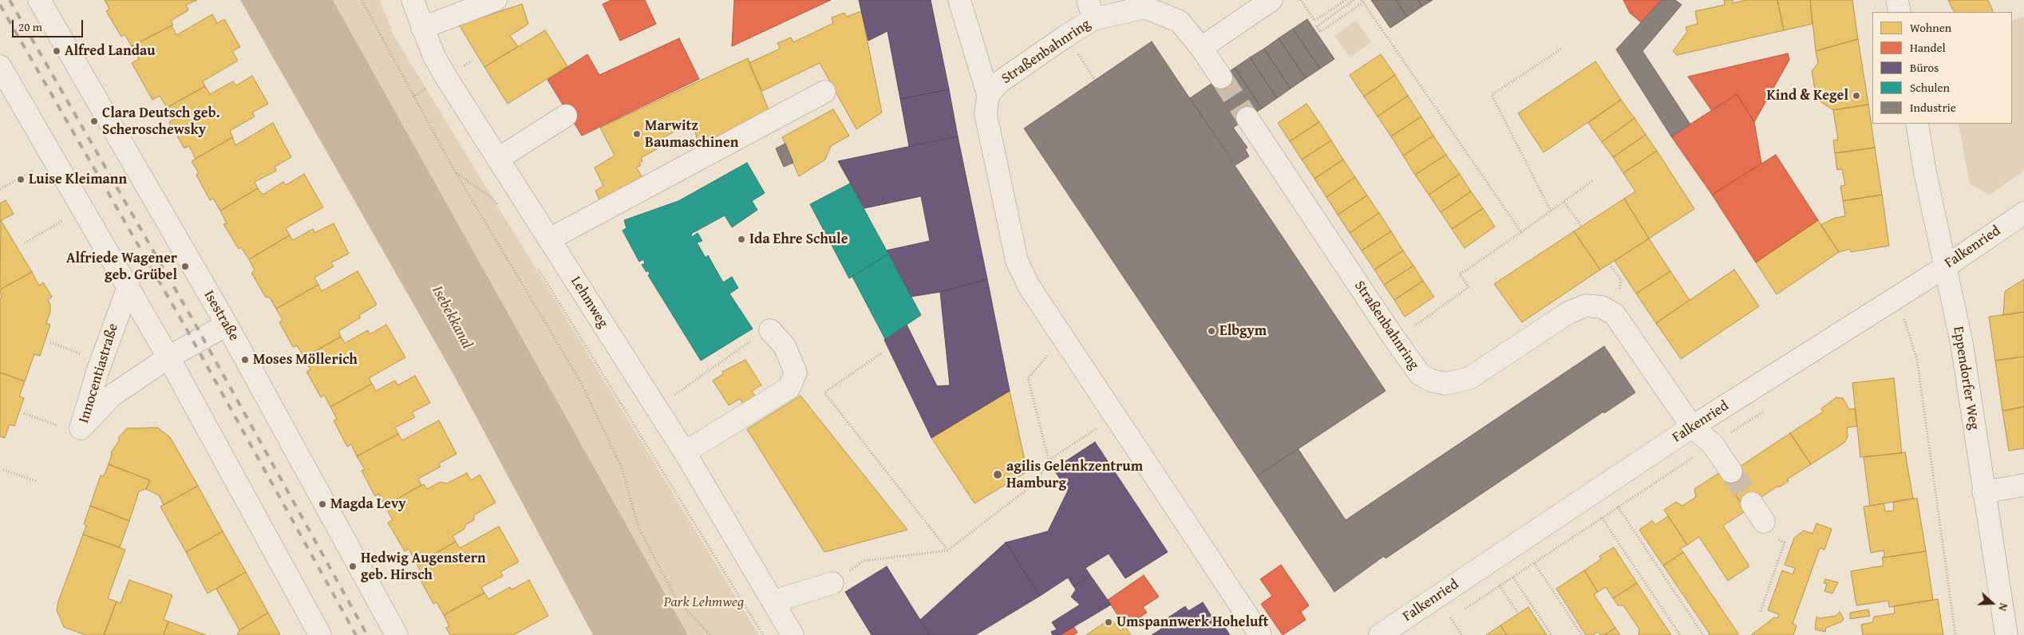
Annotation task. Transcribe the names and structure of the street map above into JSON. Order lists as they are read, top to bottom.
{
  "streets": {
    "street": [
      "Straßenbahnring",
      "Falkenried",
      "Lehmweg",
      "Isestraße",
      "Innocentiastraße",
      "Eppendorfer Weg"
    ]
  },
  "crossings": [
    ["Straßenbahnring", "Falkenried"],
    ["Falkenried", "Eppendorfer Weg"],
    ["Isestraße", "Innocentiastraße"]
  ],
  "water": ["Isebekkanal"],
  "parks": ["Park Lehmweg"],
  "places": [
    "Alfred Landau",
    "Kind & Kegel",
    "Clara Deutsch geb. Scheroschewsky",
    "Marwitz Baumaschinen",
    "Luise Kleimann",
    "Ida Ehre Schule",
    "Alfriede Wagener geb. Grübel",
    "Elbgym",
    "Moses Möllerich",
    "agilis Gelenkzentrum Hamburg",
    "Magda Levy",
    "Hedwig Augenstern geb. Hirsch",
    "Umspannwerk Hoheluft"
  ],
  "legend": [
    "Wohnen",
    "Handel",
    "Büros",
    "Schulen",
    "Industrie"
  ],
  "scale_bar": "20 m",
  "north": "right"
}
